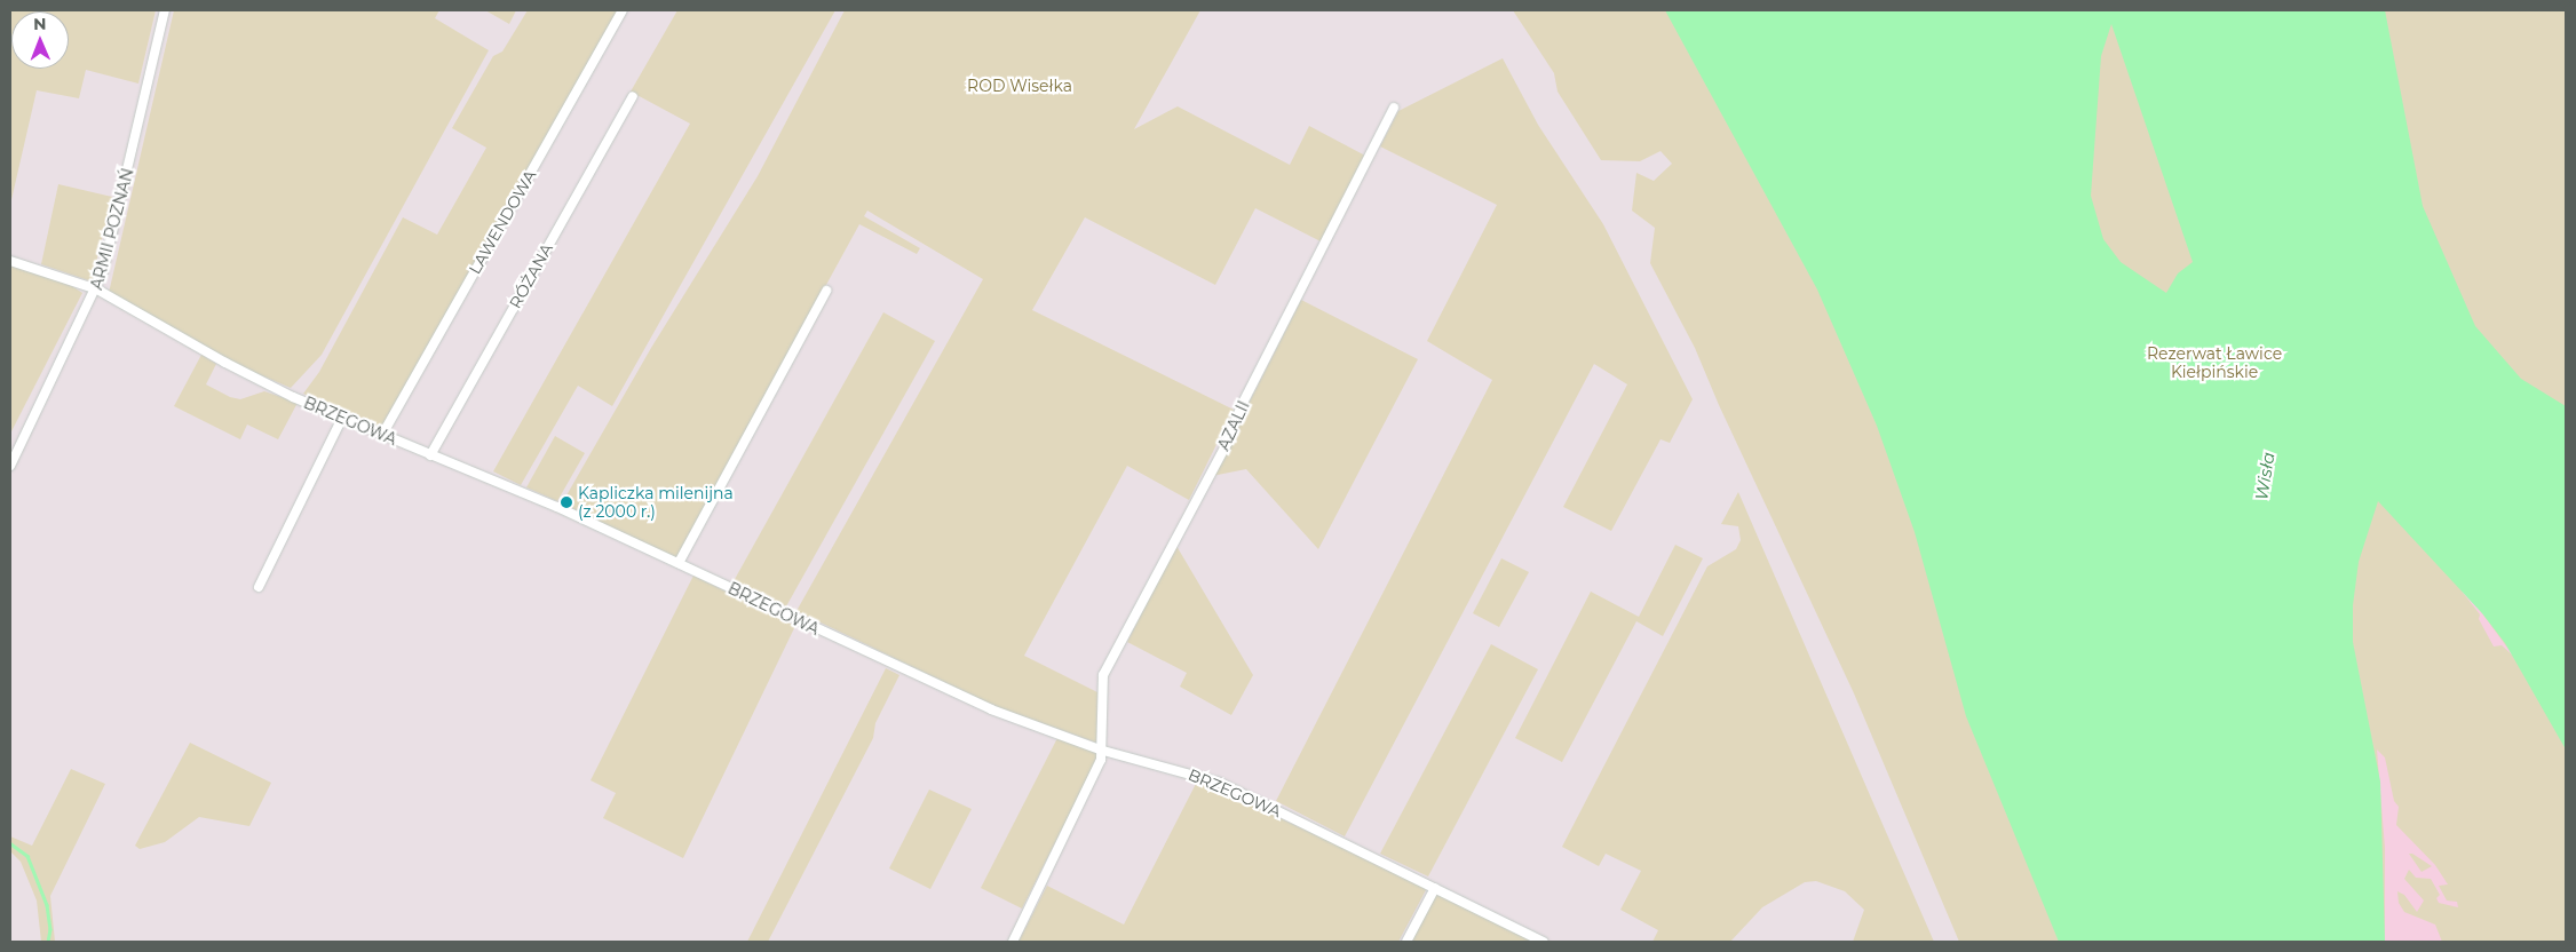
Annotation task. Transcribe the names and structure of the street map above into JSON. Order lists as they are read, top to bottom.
{
  "streets": {
    "street": [
      "LAWENDOWA",
      "ARMII POZNAŃ",
      "RÓŻANA",
      "BRZEGOWA",
      "AZALII"
    ]
  },
  "crossings": [
    ["LAWENDOWA", "BRZEGOWA"],
    ["ARMII POZNAŃ", "BRZEGOWA"],
    ["RÓŻANA", "BRZEGOWA"],
    ["BRZEGOWA", "AZALII"]
  ],
  "water": ["Wisła"],
  "parks": ["ROD Wisełka", "Rezerwat Ławice Kiełpińskie"],
  "places": ["Kapliczka milenijna (z 2000 r.)"],
  "north": "top"
}
